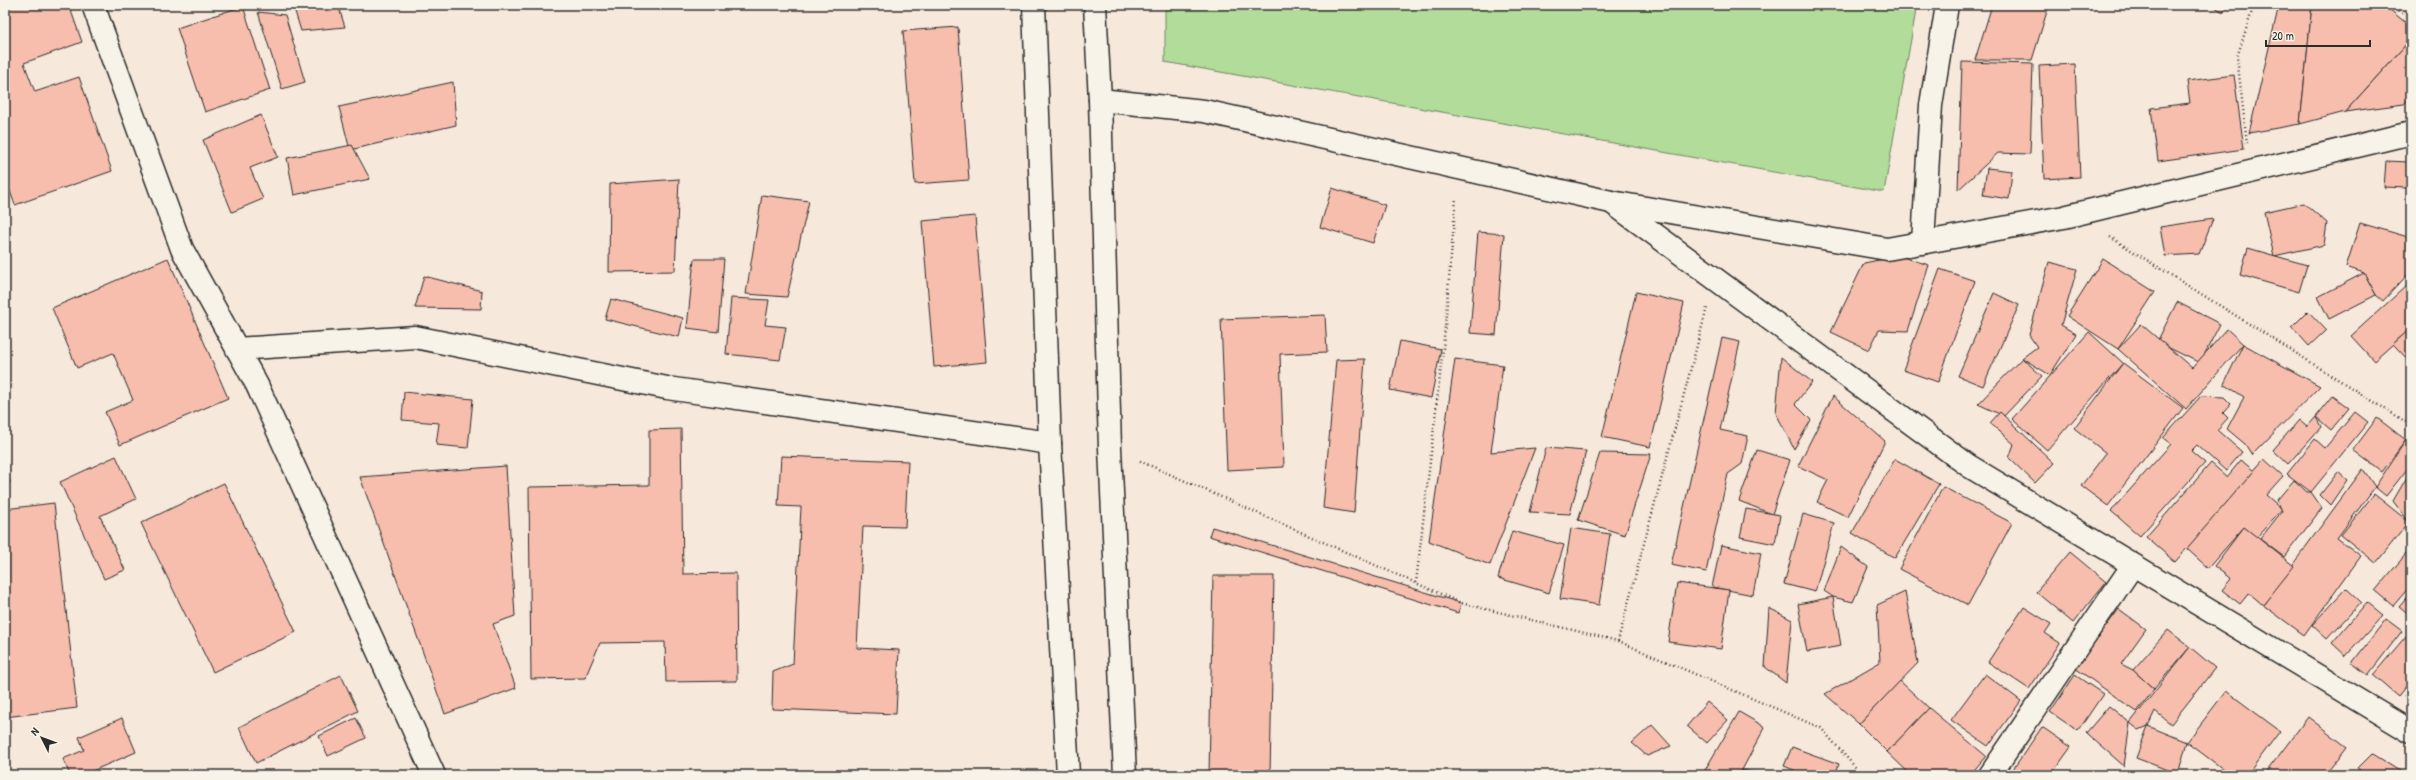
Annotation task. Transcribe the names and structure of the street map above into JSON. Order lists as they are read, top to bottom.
{
  "scale_bar": "20 m",
  "north": "top left"
}
